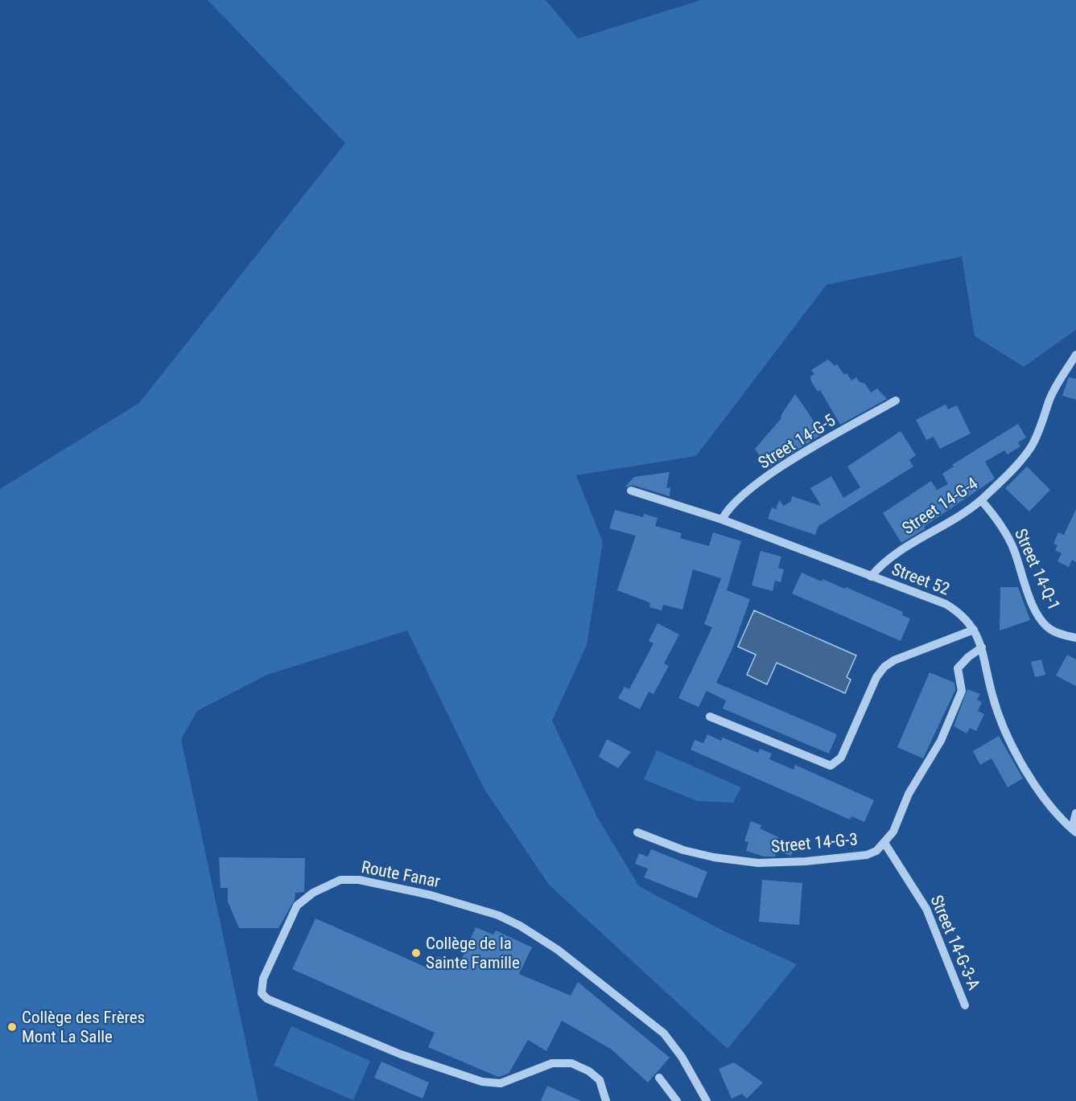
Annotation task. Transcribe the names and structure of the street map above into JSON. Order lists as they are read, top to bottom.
{
  "streets": {
    "street": [
      "Street 14-G-5",
      "Street 14-G-4",
      "Street 14-Q-1",
      "Street 52",
      "Street 14-G-3",
      "Route Fanar",
      "Street 14-G-3-A"
    ]
  },
  "crossings": [
    ["Street 14-G-5", "Street 52"],
    ["Street 14-G-4", "Street 14-Q-1"],
    ["Street 14-G-4", "Street 52"],
    ["Street 52", "Street 14-G-3"],
    ["Street 14-G-3", "Street 14-G-3-A"]
  ],
  "places": ["Collège de la Sainte Famille", "Collège des Frères Mont La Salle"]
}
